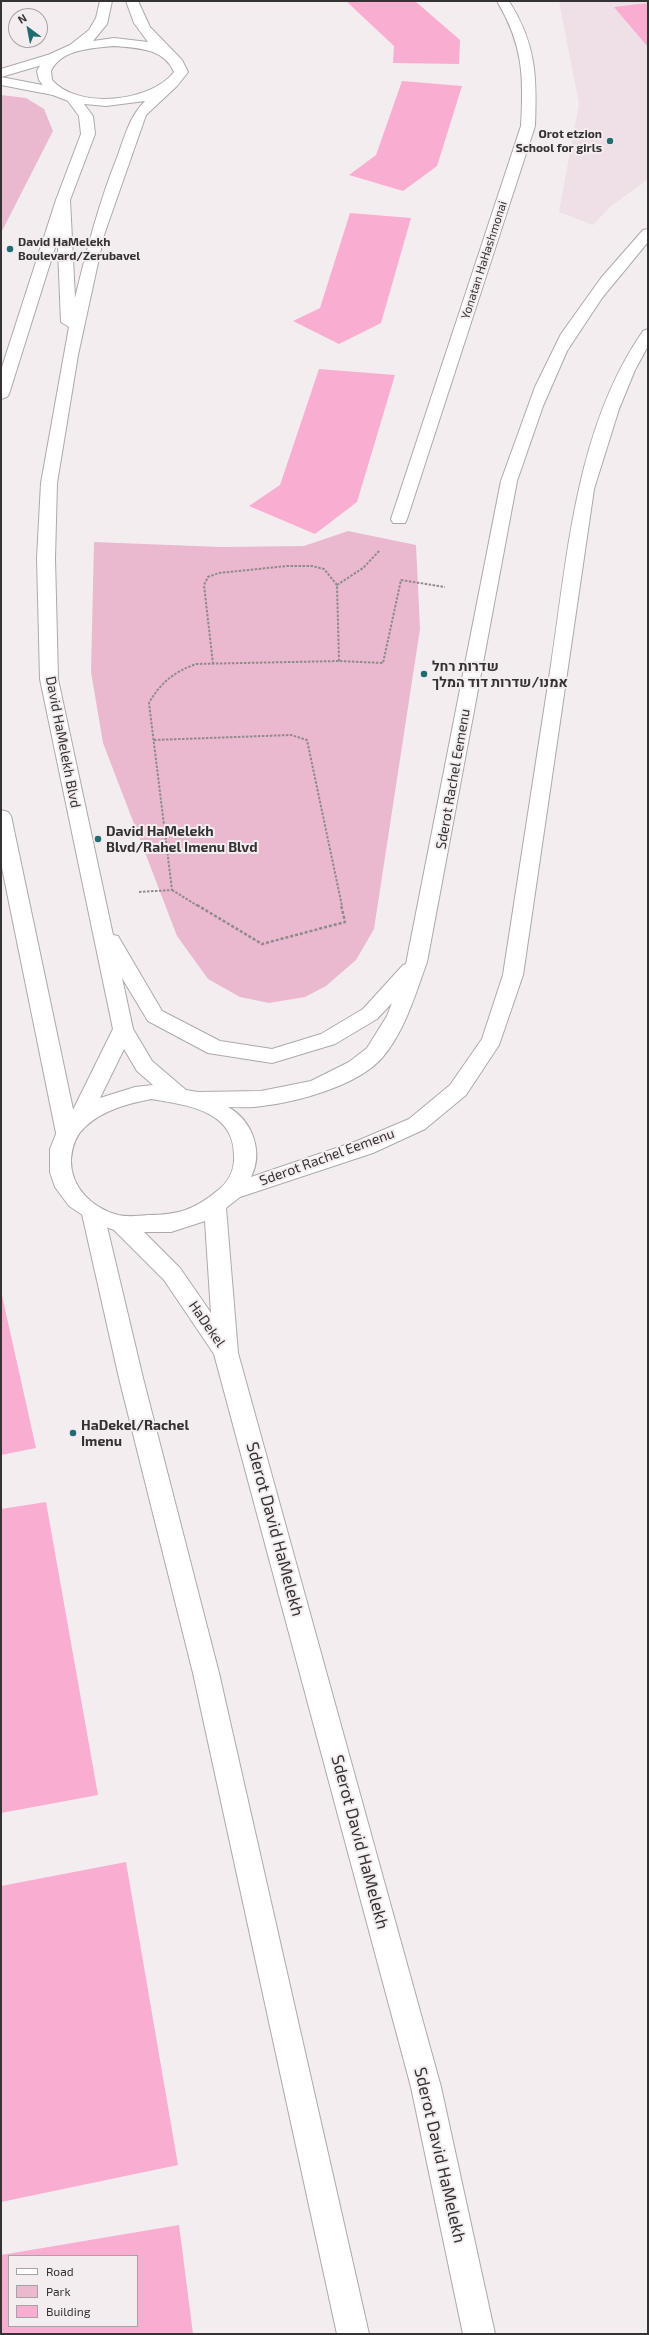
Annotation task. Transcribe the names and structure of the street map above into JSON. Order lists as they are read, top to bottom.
{
  "streets": {
    "street": [
      "Yonatan HaHashmonai",
      "David HaMelekh Blvd",
      "Sderot Rachel Eemenu",
      "HaDekel",
      "Sderot David HaMelekh"
    ]
  },
  "crossings": [
    ["HaDekel", "Sderot David HaMelekh"]
  ],
  "places": [
    "Orot etzion School for girls",
    "David HaMelekh Boulevard/Zerubavel",
    "שדרות רחל אמנו/שדרות דוד המלך",
    "David HaMelekh Blvd/Rahel Imenu Blvd",
    "HaDekel/Rachel Imenu"
  ],
  "legend": ["Road", "Park", "Building"],
  "north": "top left"
}
